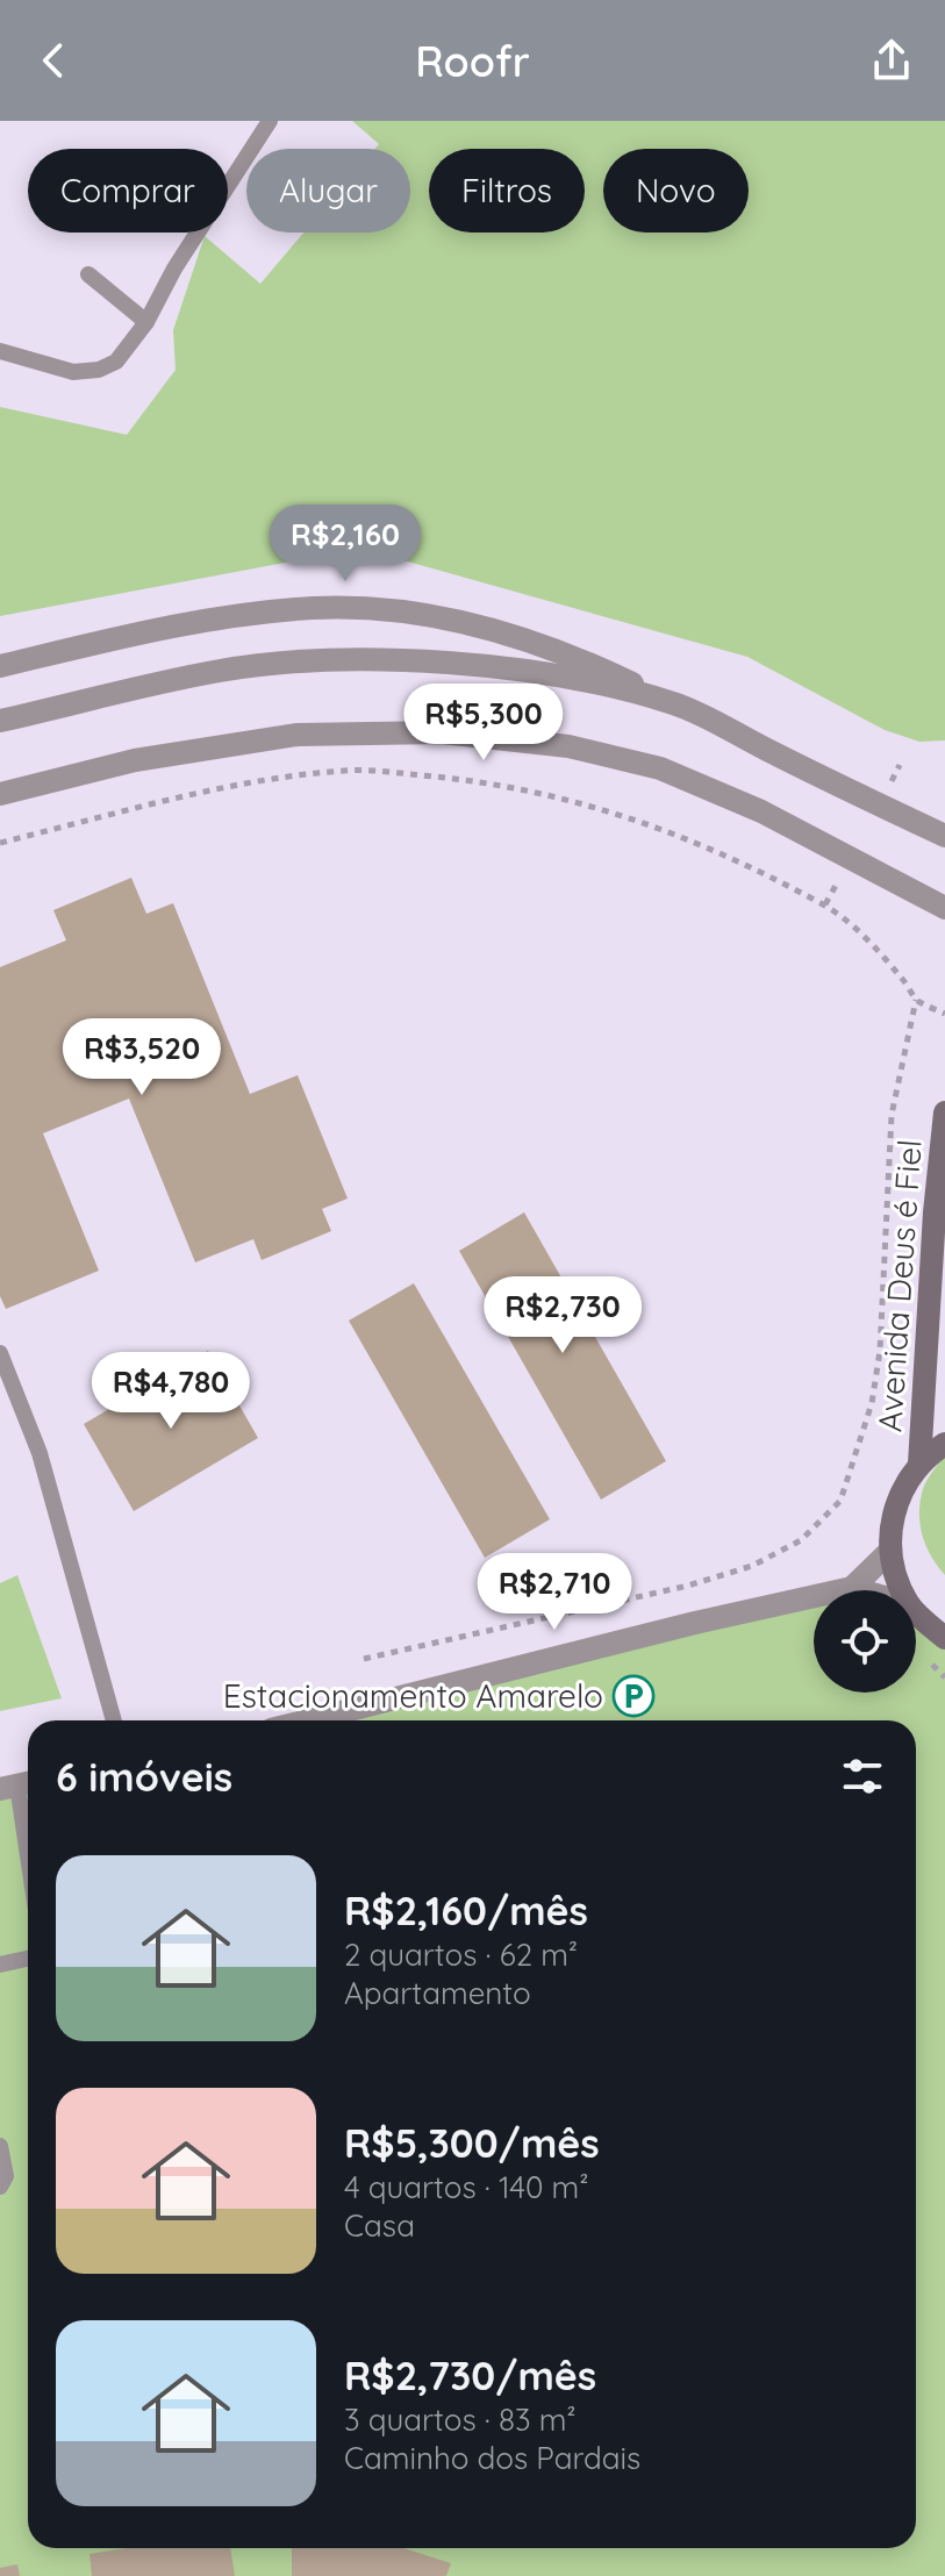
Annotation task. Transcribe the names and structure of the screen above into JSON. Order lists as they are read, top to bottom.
{
  "streets": {
    "main road": ["Avenida Deus é Fiel"]
  },
  "places": {
    "parking": ["Estacionamento Amarelo"]
  },
  "page": {
    "header": "Roofr",
    "chip": [
      "Comprar",
      "Alugar",
      "Filtros",
      "Novo"
    ],
    "price": [
      "R$2,160",
      "R$5,300",
      "R$3,520",
      "R$2,730",
      "R$4,780",
      "R$2,710"
    ],
    "heading": "6 imóveis",
    "list": [
      {
        "name": "R$2,160/mês",
        "note": "2 quartos · 62 m² · Apartamento"
      },
      {
        "name": "R$5,300/mês",
        "note": "4 quartos · 140 m² · Casa"
      },
      {
        "name": "R$2,730/mês",
        "note": "3 quartos · 83 m² · Caminho dos Pardais"
      }
    ]
  }
}
